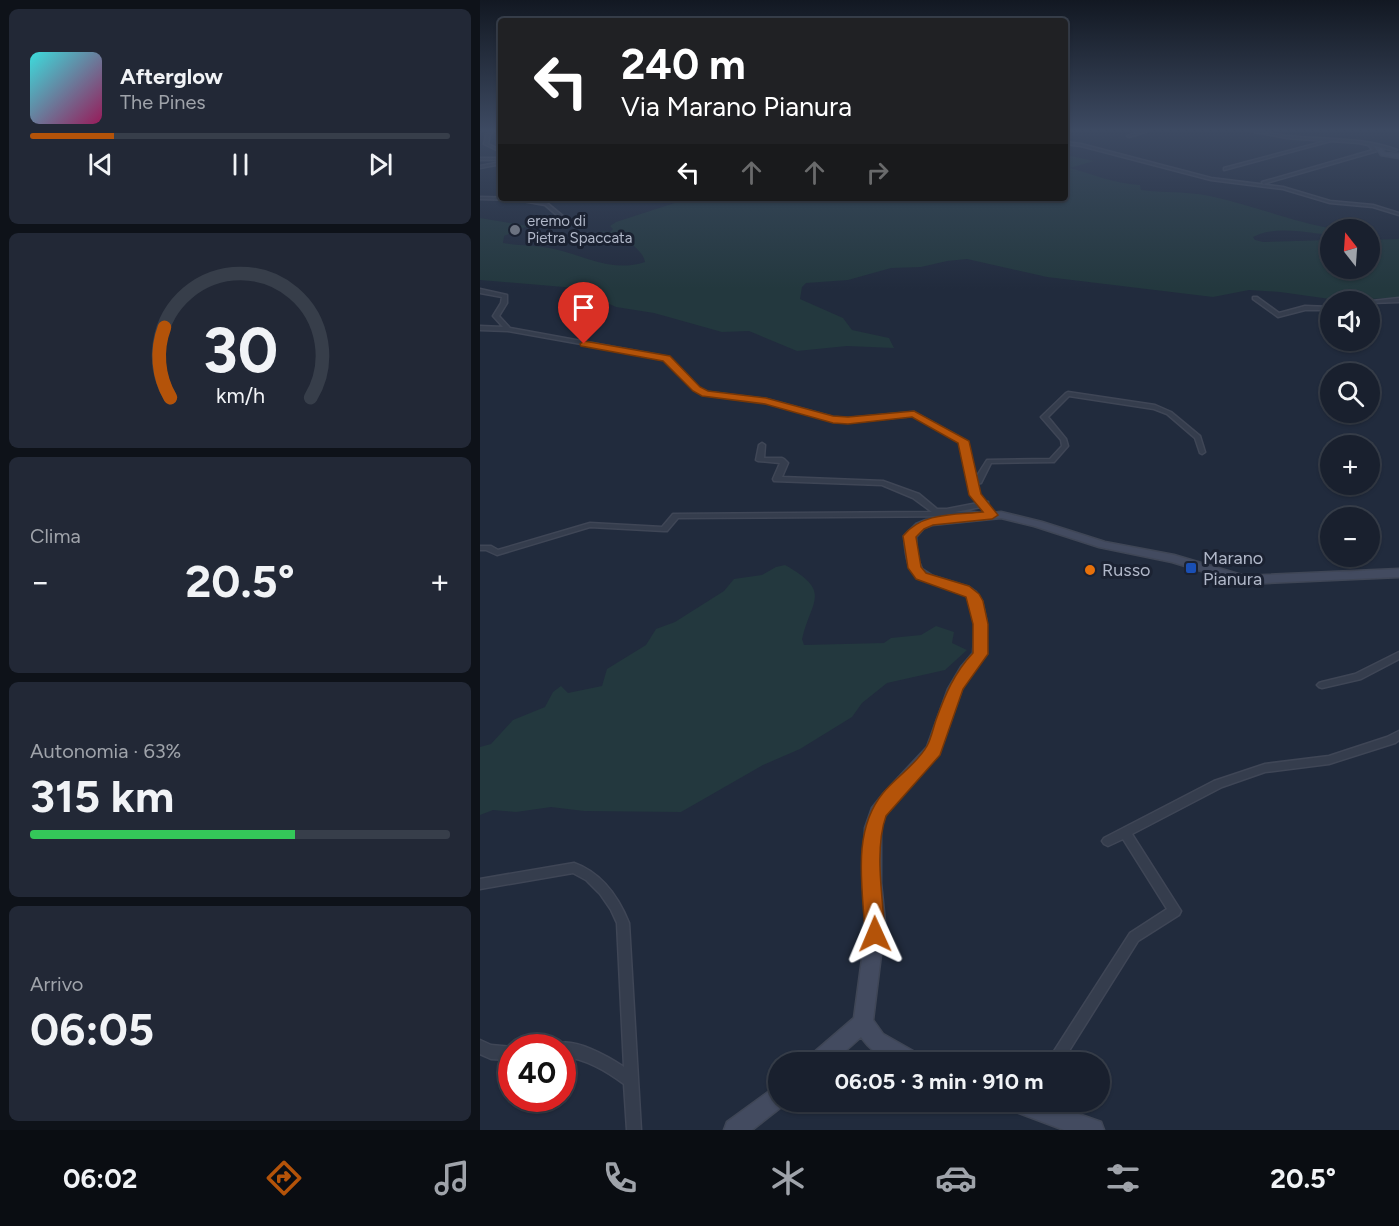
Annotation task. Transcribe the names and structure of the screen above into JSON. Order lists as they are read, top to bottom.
{
  "places": {
    "other": ["eremo di Pietra Spaccata", "Russo"],
    "transit": ["Marano Pianura"]
  },
  "north": "top",
  "page": {
    "turn": ["240 m", "Via Marano Pianura"],
    "song": ["Afterglow", "The Pines"],
    "map_buttons": ["+", "−"],
    "tile": [
      "Clima",
      ["Autonomia · 63%", "315 km"],
      ["Arrivo", "06:05"]
    ],
    "heat": ["−", "20.5°", "+"],
    "limit": "40",
    "trip": "06:05 · 3 min · 910 m",
    "tabs": ["06:02", "20.5°"],
    "gauge": ["30", "km/h"]
  }
}
